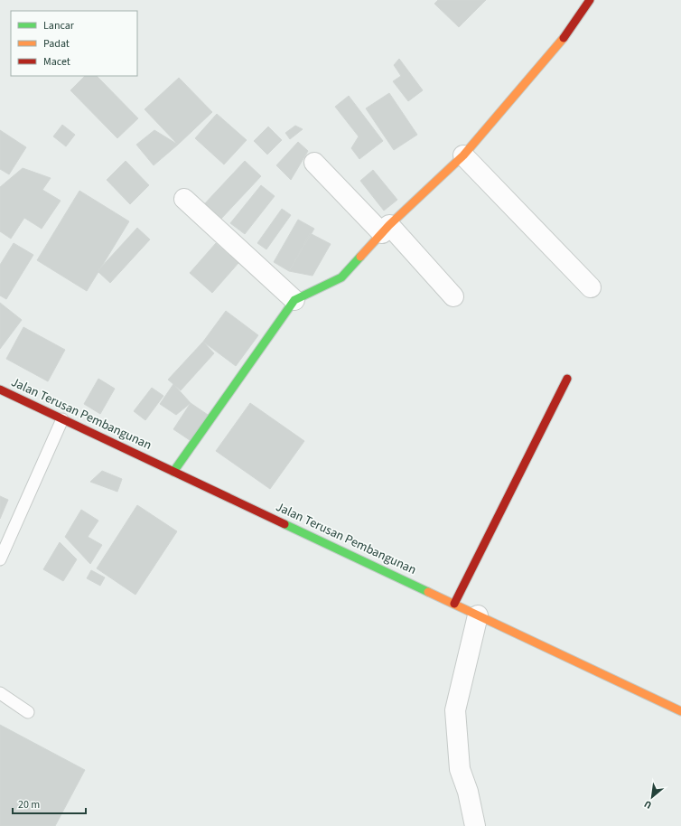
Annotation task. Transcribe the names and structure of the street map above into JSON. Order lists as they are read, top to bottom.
{
  "streets": {
    "street": ["Jalan Terusan Pembangunan"]
  },
  "legend": ["Lancar", "Padat", "Macet"],
  "scale_bar": "20 m",
  "north": "bottom left"
}
